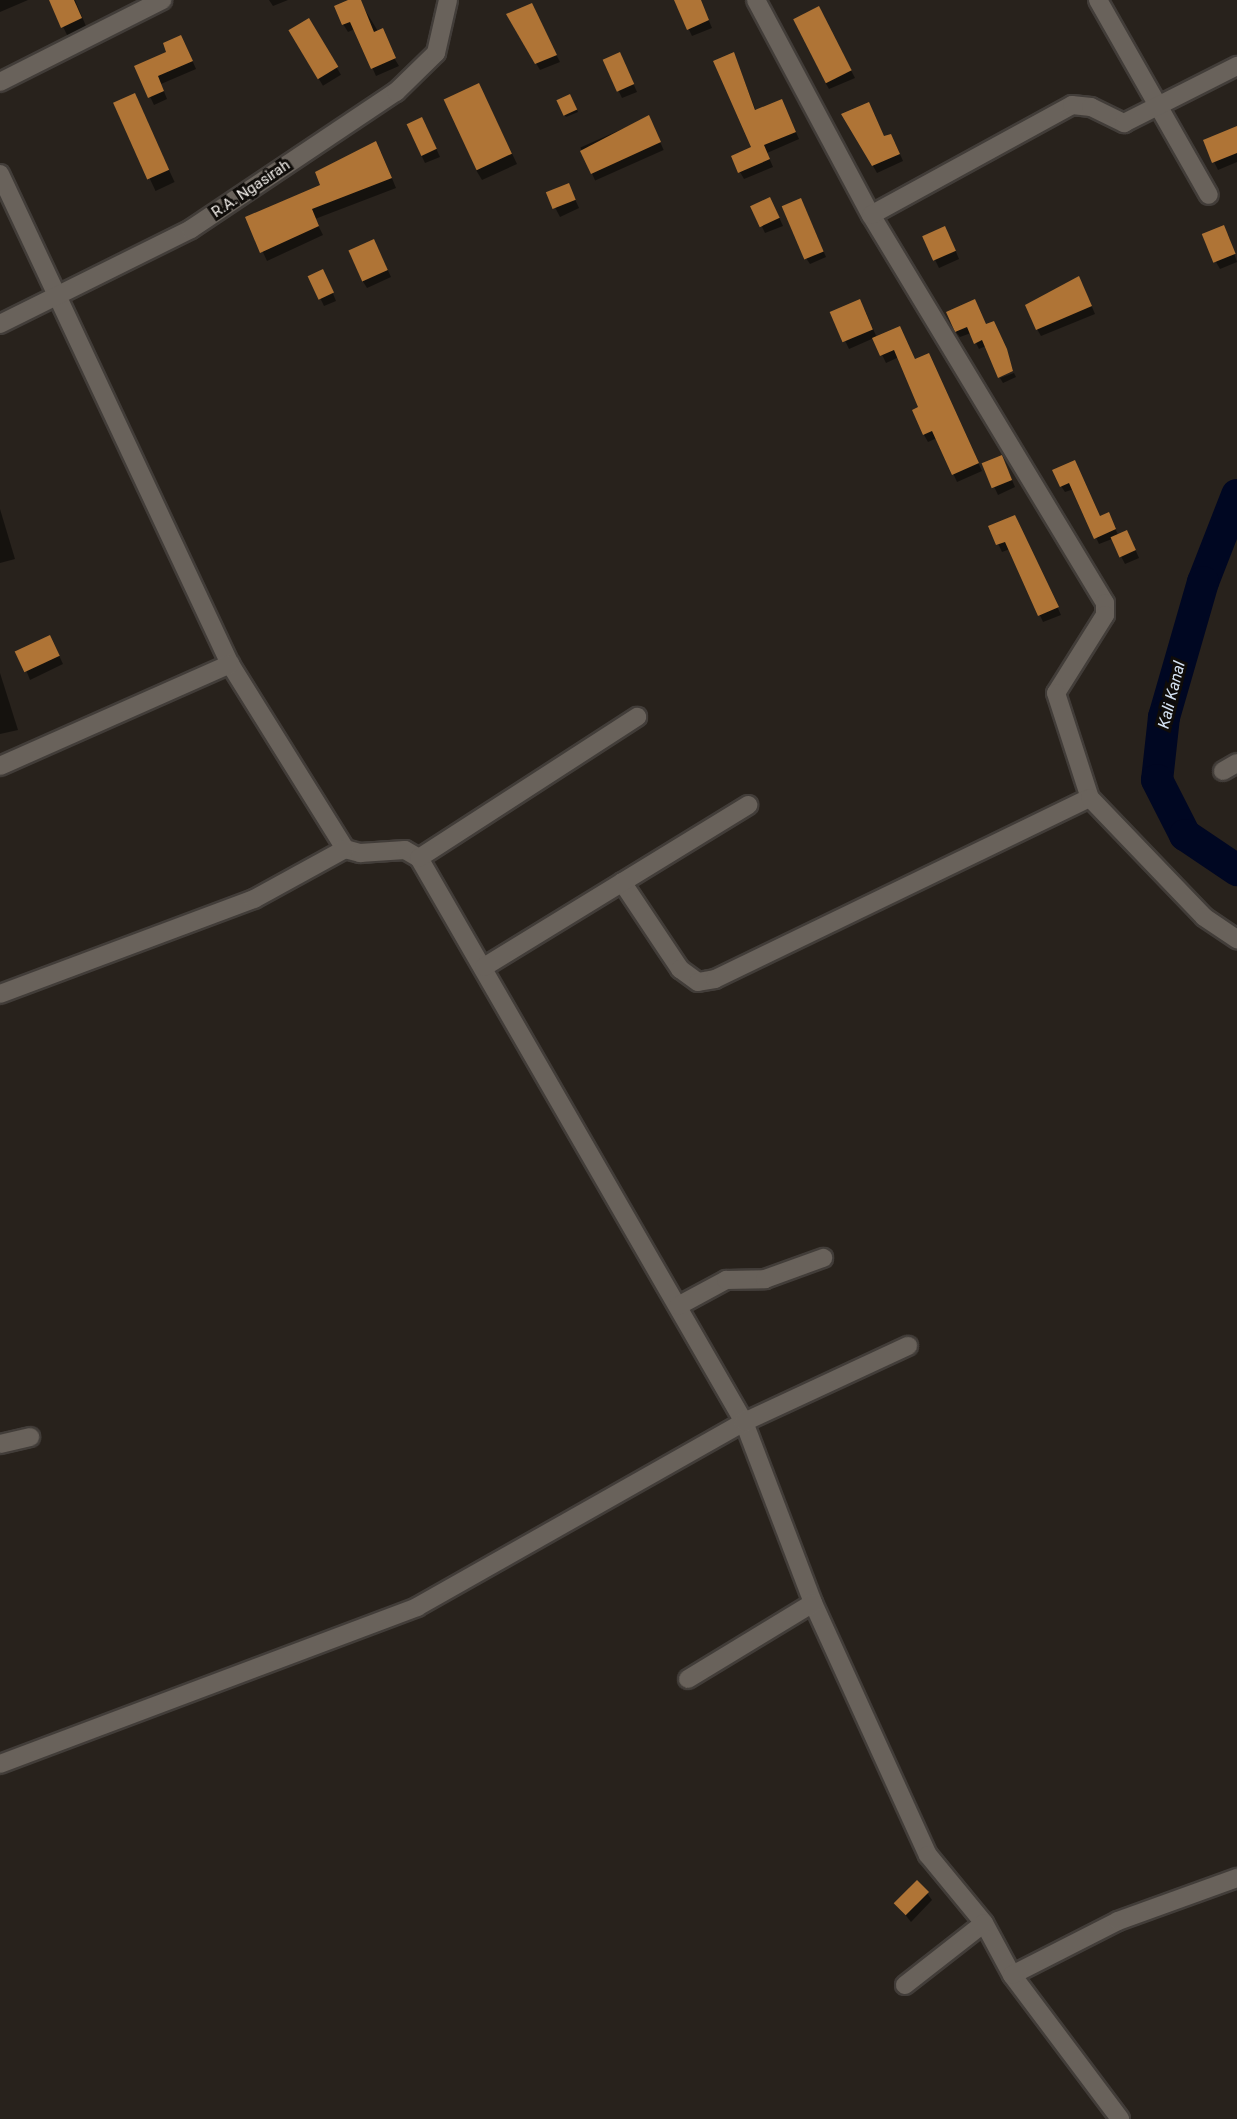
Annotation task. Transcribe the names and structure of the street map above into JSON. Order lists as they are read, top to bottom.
{
  "streets": {
    "street": ["R.A. Ngasirah"]
  },
  "water": ["Kali Kanal"]
}
